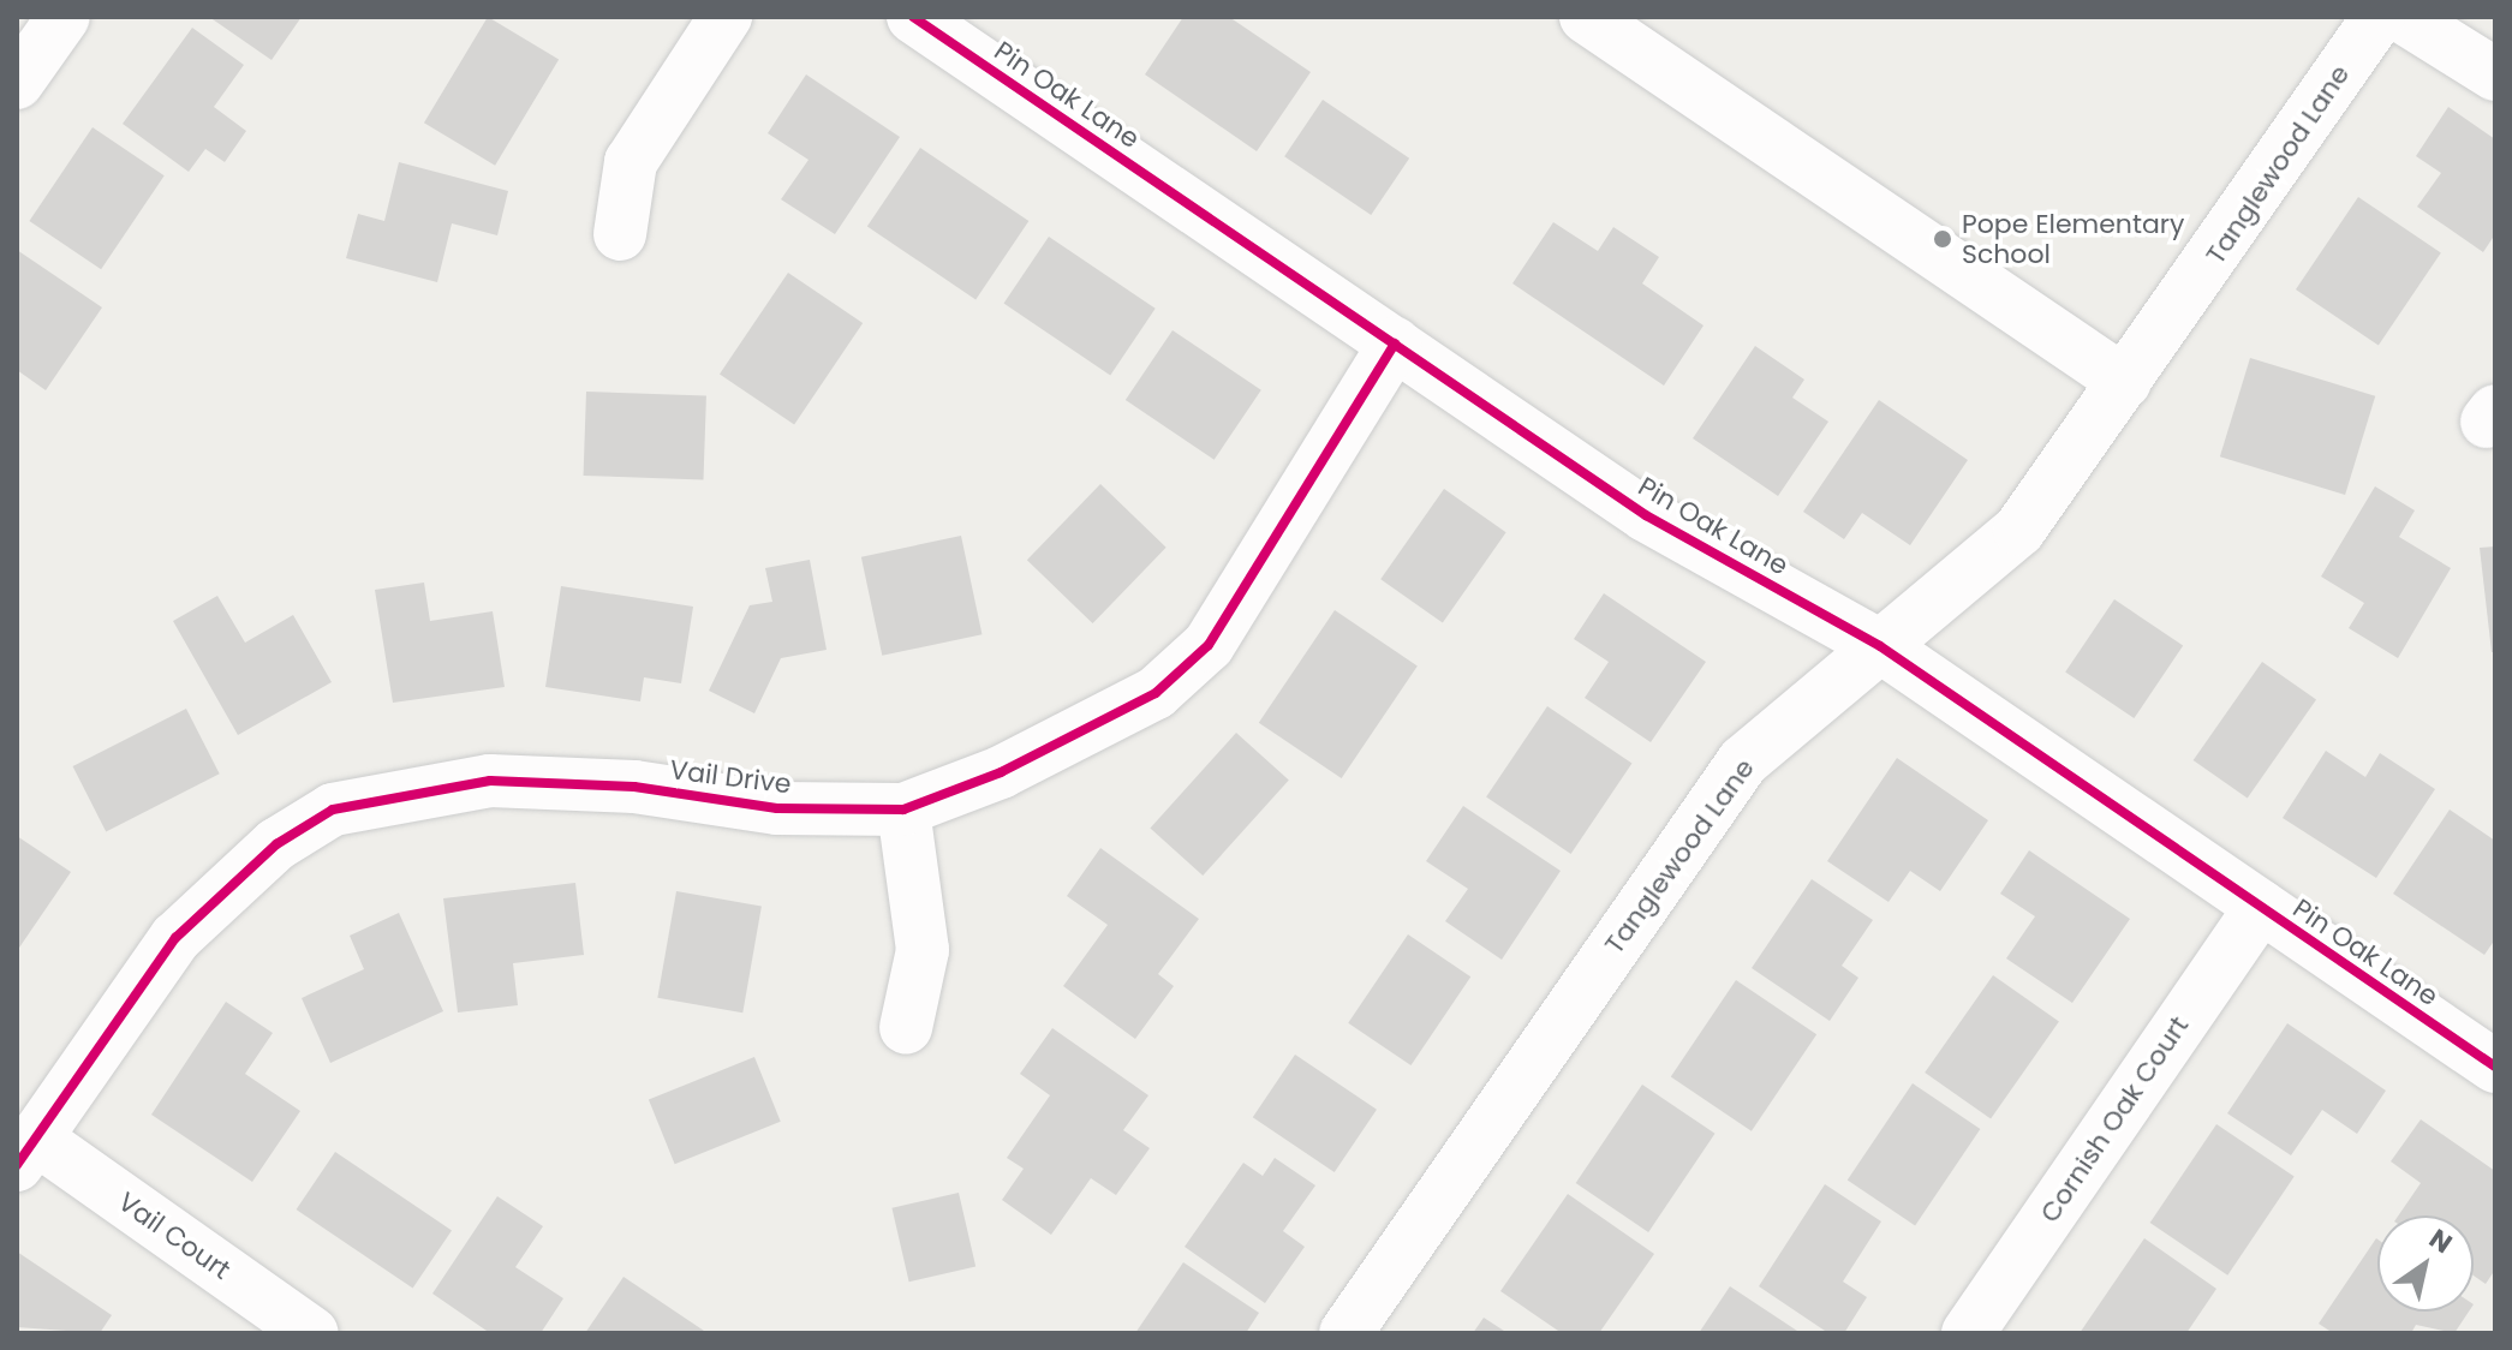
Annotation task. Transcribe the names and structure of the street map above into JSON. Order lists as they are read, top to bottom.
{
  "streets": {
    "street": [
      "Pin Oak Lane",
      "Tanglewood Lane",
      "Vail Drive",
      "Cornish Oak Court",
      "Vail Court"
    ]
  },
  "crossings": [
    ["Pin Oak Lane", "Tanglewood Lane"],
    ["Pin Oak Lane", "Vail Drive"],
    ["Pin Oak Lane", "Cornish Oak Court"],
    ["Vail Drive", "Vail Court"]
  ],
  "places": ["Pope Elementary School"],
  "north": "top right"
}
